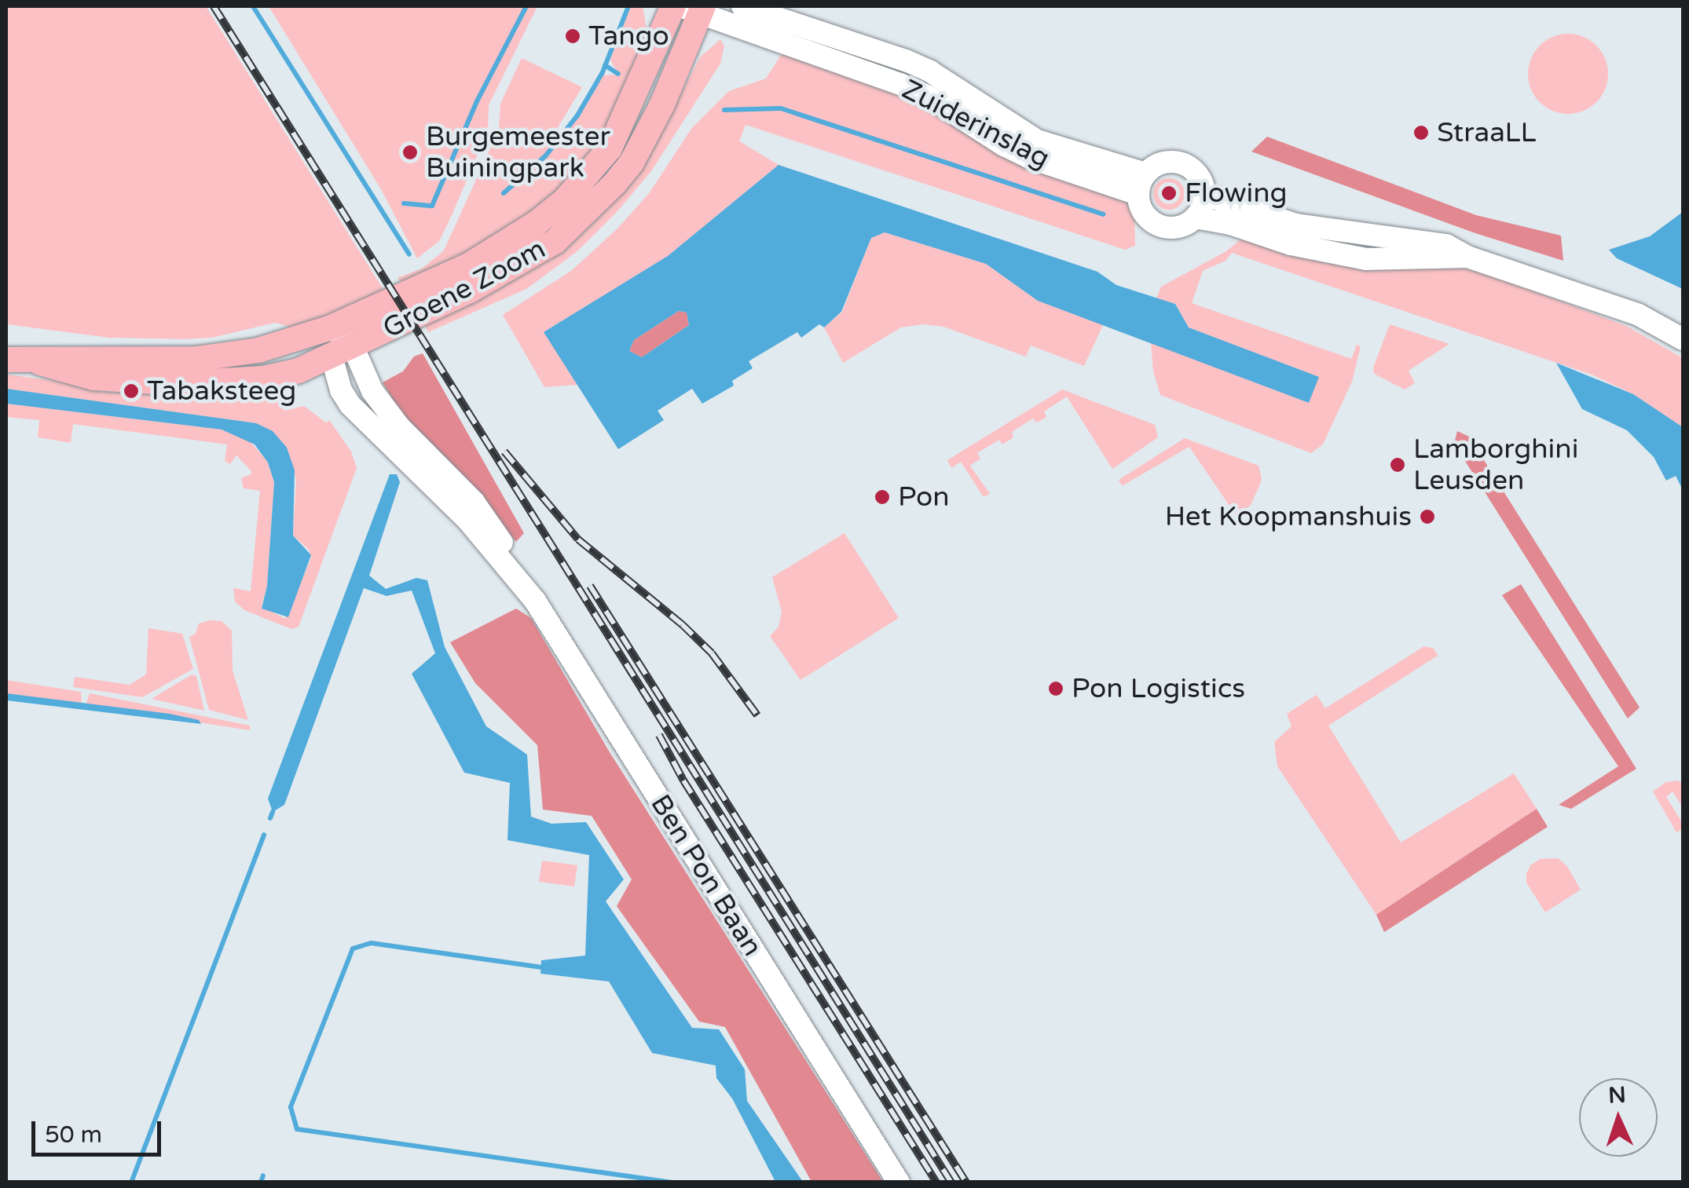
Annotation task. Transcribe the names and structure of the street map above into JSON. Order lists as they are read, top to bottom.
{
  "streets": {
    "main road": ["Groene Zoom"],
    "street": ["Zuiderinslag", "Ben Pon Baan"]
  },
  "crossings": [
    ["Zuiderinslag", "Groene Zoom"],
    ["Groene Zoom", "Ben Pon Baan"]
  ],
  "places": [
    "Tango",
    "StraaLL",
    "Burgemeester Buiningpark",
    "Flowing",
    "Tabaksteeg",
    "Lamborghini Leusden",
    "Pon",
    "Het Koopmanshuis",
    "Pon Logistics"
  ],
  "scale_bar": "50 m",
  "north": "top"
}
